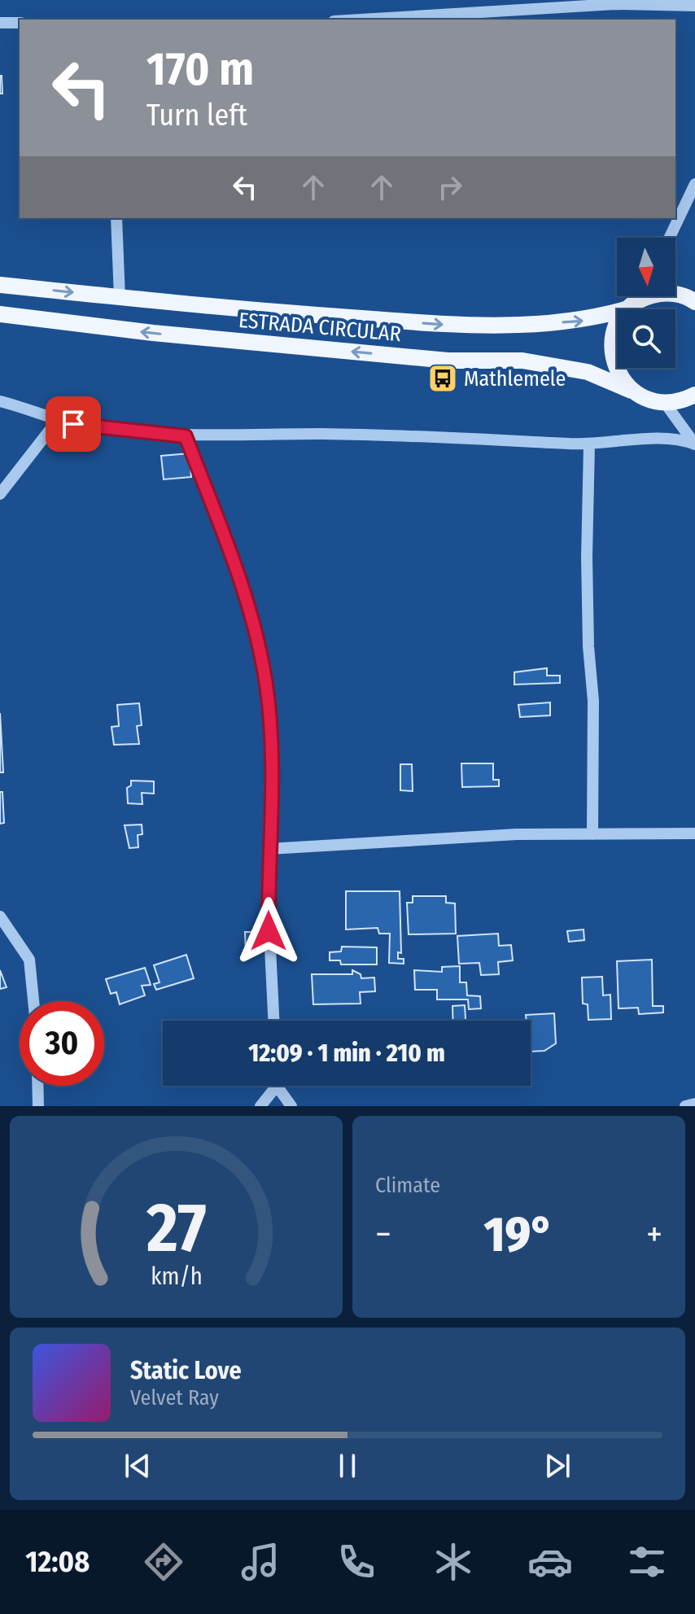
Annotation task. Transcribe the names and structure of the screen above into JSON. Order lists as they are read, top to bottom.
{
  "streets": {
    "main road": ["ESTRADA CIRCULAR"]
  },
  "places": {
    "bus stop": ["Mathlemele"]
  },
  "north": "bottom",
  "page": {
    "turn": ["170 m", "Turn left"],
    "limit": "30",
    "trip": "12:09 · 1 min · 210 m",
    "tile": "Climate",
    "heat": ["−", "19°", "+"],
    "song": ["Static Love", "Velvet Ray"],
    "tabs": "12:08",
    "gauge": ["27", "km/h"]
  }
}
